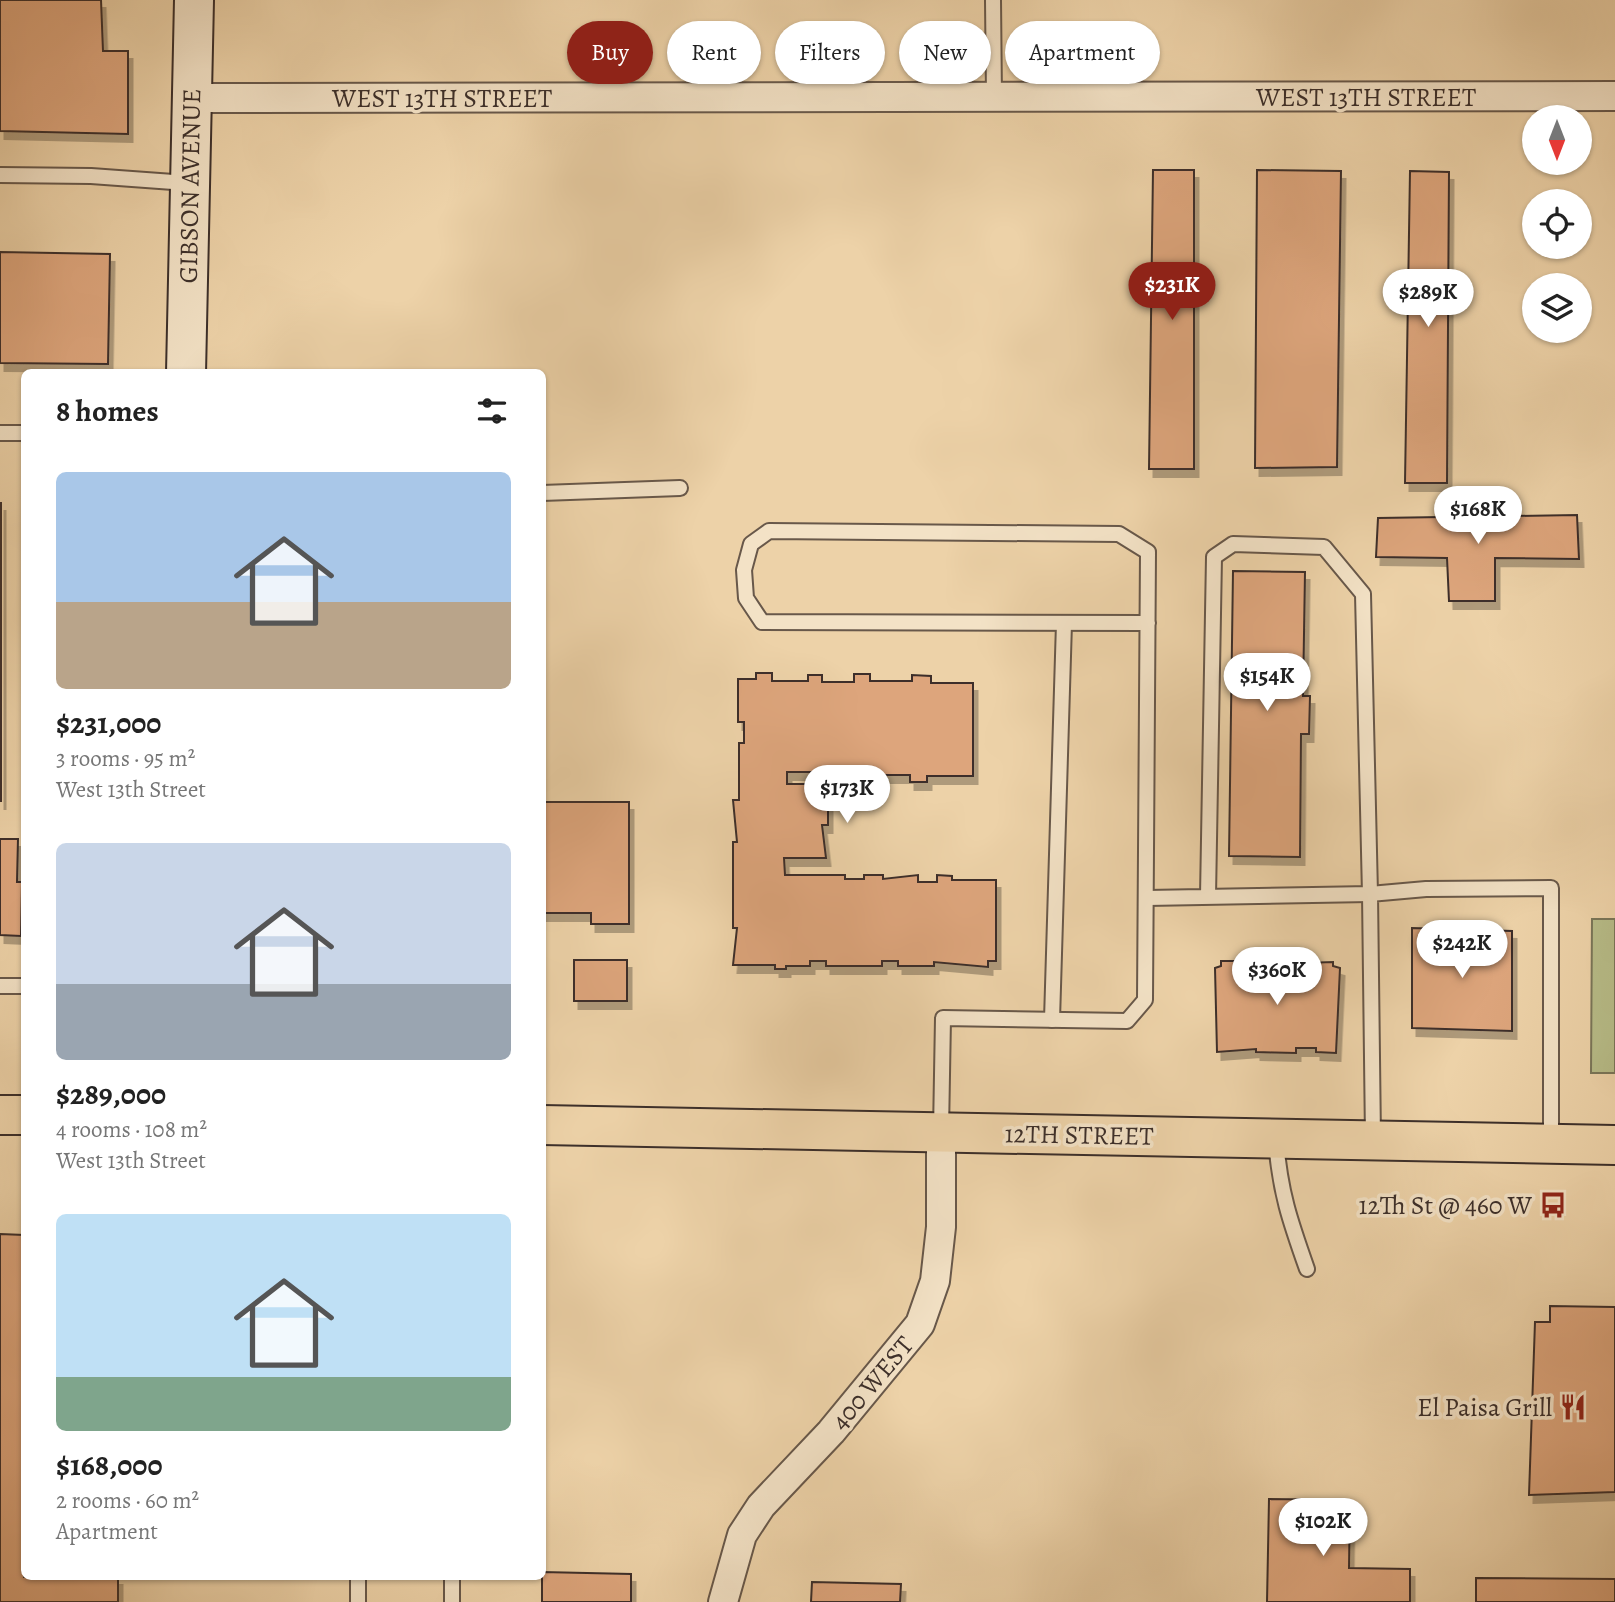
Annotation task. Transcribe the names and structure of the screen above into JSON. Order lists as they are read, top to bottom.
{
  "streets": {
    "main road": ["12TH STREET"],
    "street": ["WEST 13TH STREET", "GIBSON AVENUE", "400 WEST"]
  },
  "crossings": [
    ["WEST 13TH STREET", "GIBSON AVENUE"],
    ["12TH STREET", "400 WEST"]
  ],
  "places": {
    "bus stop": ["12Th St @ 460 W"],
    "restaurant": ["El Paisa Grill"]
  },
  "north": "bottom",
  "page": {
    "chip": [
      "Buy",
      "Rent",
      "Filters",
      "New",
      "Apartment"
    ],
    "price": [
      "$231K",
      "$289K",
      "$168K",
      "$154K",
      "$173K",
      "$242K",
      "$360K",
      "$102K"
    ],
    "heading": "8 homes",
    "list": [
      {
        "name": "$231,000",
        "note": "3 rooms · 95 m² · West 13th Street"
      },
      {
        "name": "$289,000",
        "note": "4 rooms · 108 m² · West 13th Street"
      },
      {
        "name": "$168,000",
        "note": "2 rooms · 60 m² · Apartment"
      }
    ]
  }
}
